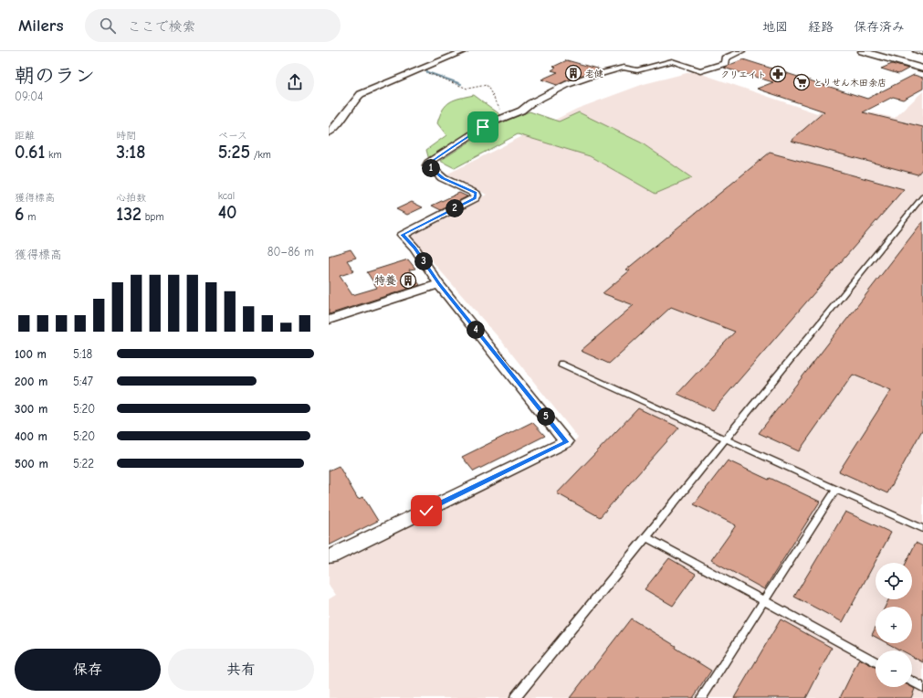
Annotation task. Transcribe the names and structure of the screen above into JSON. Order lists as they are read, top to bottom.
{
  "places": {
    "building": ["老健", "特養"],
    "pharmacy": ["クリエイト"],
    "supermarket": ["とりせん木田余店"]
  },
  "page": {
    "header": "Milers",
    "search": "ここで検索",
    "nav": ["地図", "経路", "保存済み"],
    "heading": ["朝のラン", "09:04"],
    "stats": [
      ["距離", "0.61 km"],
      ["時間", "3:18"],
      ["ペース", "5:25 /km"],
      ["獲得標高", "6 m"],
      ["心拍数", "132 bpm"],
      ["kcal", "40"]
    ],
    "pins": [
      "1",
      "2",
      "3",
      "4",
      "5"
    ],
    "chart": ["獲得標高", "80–86 m"],
    "list": [
      {
        "name": "100 m",
        "note": "5:18"
      },
      {
        "name": "200 m",
        "note": "5:47"
      },
      {
        "name": "300 m",
        "note": "5:20"
      },
      {
        "name": "400 m",
        "note": "5:20"
      },
      {
        "name": "500 m",
        "note": "5:22"
      }
    ],
    "map_buttons": ["+", "−"],
    "buttons": ["保存", "共有"]
  }
}
